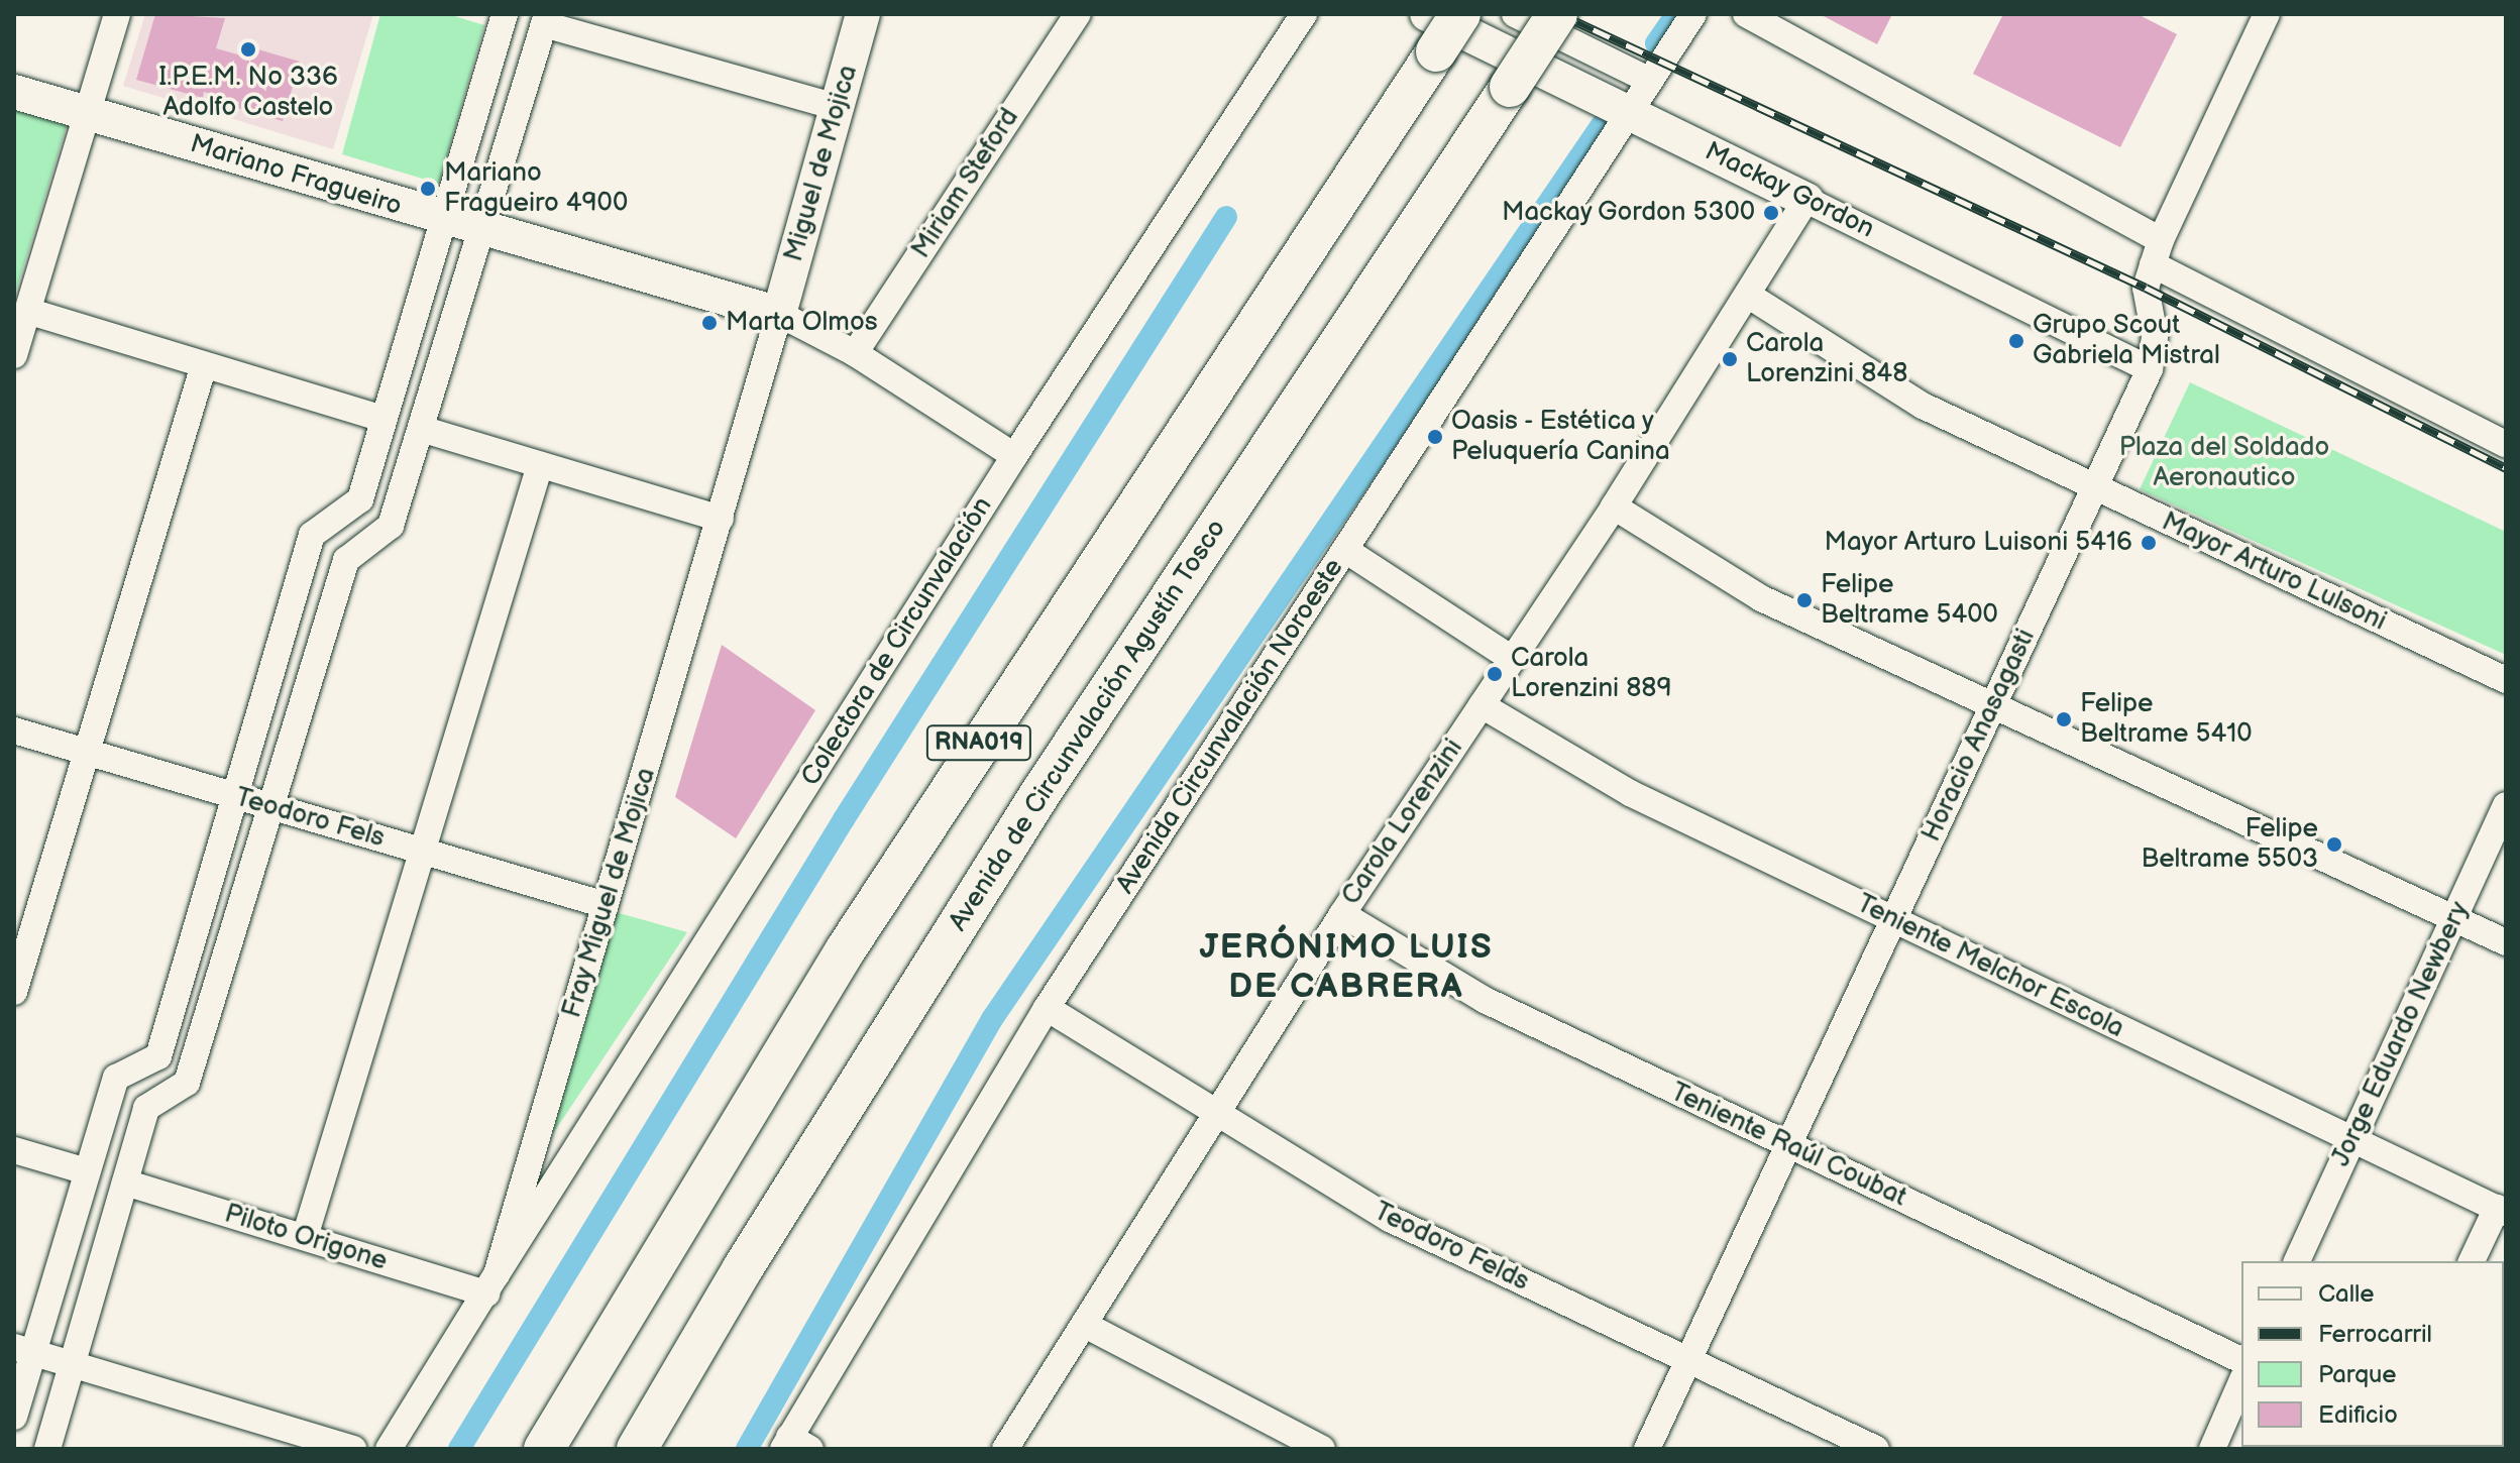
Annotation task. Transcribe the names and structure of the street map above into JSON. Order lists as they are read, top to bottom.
{
  "streets": {
    "highway": ["Avenida de Circunvalación Agustín Tosco", "RNA019"],
    "main road": ["Miguel de Mojica", "Mariano Fragueiro", "Mackay Gordon"],
    "street": [
      "Miriam Steford",
      "Mayor Arturo Lulsoni",
      "Colectora de Circunvalación",
      "Avenida Circunvalación Noroeste",
      "Horacio Anasagasti",
      "Teodoro Fels",
      "Carola Lorenzini",
      "Fray Miguel de Mojica",
      "Teniente Melchor Escola",
      "Jorge Eduardo Newbery",
      "Teniente Raúl Coubat",
      "Piloto Origone",
      "Teodoro Felds"
    ]
  },
  "crossings": [
    ["Miguel de Mojica", "Mariano Fragueiro"],
    ["Miguel de Mojica", "Fray Miguel de Mojica"],
    ["Mariano Fragueiro", "Miriam Steford"],
    ["Mariano Fragueiro", "Colectora de Circunvalación"],
    ["Mariano Fragueiro", "Fray Miguel de Mojica"],
    ["Mackay Gordon", "Avenida Circunvalación Noroeste"],
    ["Mackay Gordon", "Horacio Anasagasti"],
    ["Mackay Gordon", "RNA019"],
    ["Mackay Gordon", "Carola Lorenzini"],
    ["Mayor Arturo Lulsoni", "Horacio Anasagasti"],
    ["Mayor Arturo Lulsoni", "Carola Lorenzini"],
    ["Colectora de Circunvalación", "Fray Miguel de Mojica"],
    ["Colectora de Circunvalación", "Piloto Origone"],
    ["Avenida Circunvalación Noroeste", "Teodoro Felds"],
    ["Horacio Anasagasti", "Teniente Melchor Escola"],
    ["Horacio Anasagasti", "Teniente Raúl Coubat"],
    ["Horacio Anasagasti", "Teodoro Felds"],
    ["Teodoro Fels", "Fray Miguel de Mojica"],
    ["Carola Lorenzini", "Teniente Melchor Escola"],
    ["Carola Lorenzini", "Teniente Raúl Coubat"],
    ["Carola Lorenzini", "Teodoro Felds"],
    ["Fray Miguel de Mojica", "Piloto Origone"],
    ["Teniente Melchor Escola", "Jorge Eduardo Newbery"]
  ],
  "districts": ["JERÓNIMO LUIS DE CABRERA"],
  "parks": ["Plaza del Soldado Aeronautico"],
  "places": [
    "I.P.E.M. No 336 Adolfo Castelo",
    "Mariano Fragueiro 4900",
    "Mackay Gordon 5300",
    "Marta Olmos",
    "Grupo Scout Gabriela Mistral",
    "Carola Lorenzini 848",
    "Oasis - Estética y Peluquería Canina",
    "Mayor Arturo Luisoni 5416",
    "Felipe Beltrame 5400",
    "Carola Lorenzini 889",
    "Felipe Beltrame 5410",
    "Felipe Beltrame 5503"
  ],
  "legend": [
    "Calle",
    "Ferrocarril",
    "Parque",
    "Edificio"
  ]
}
